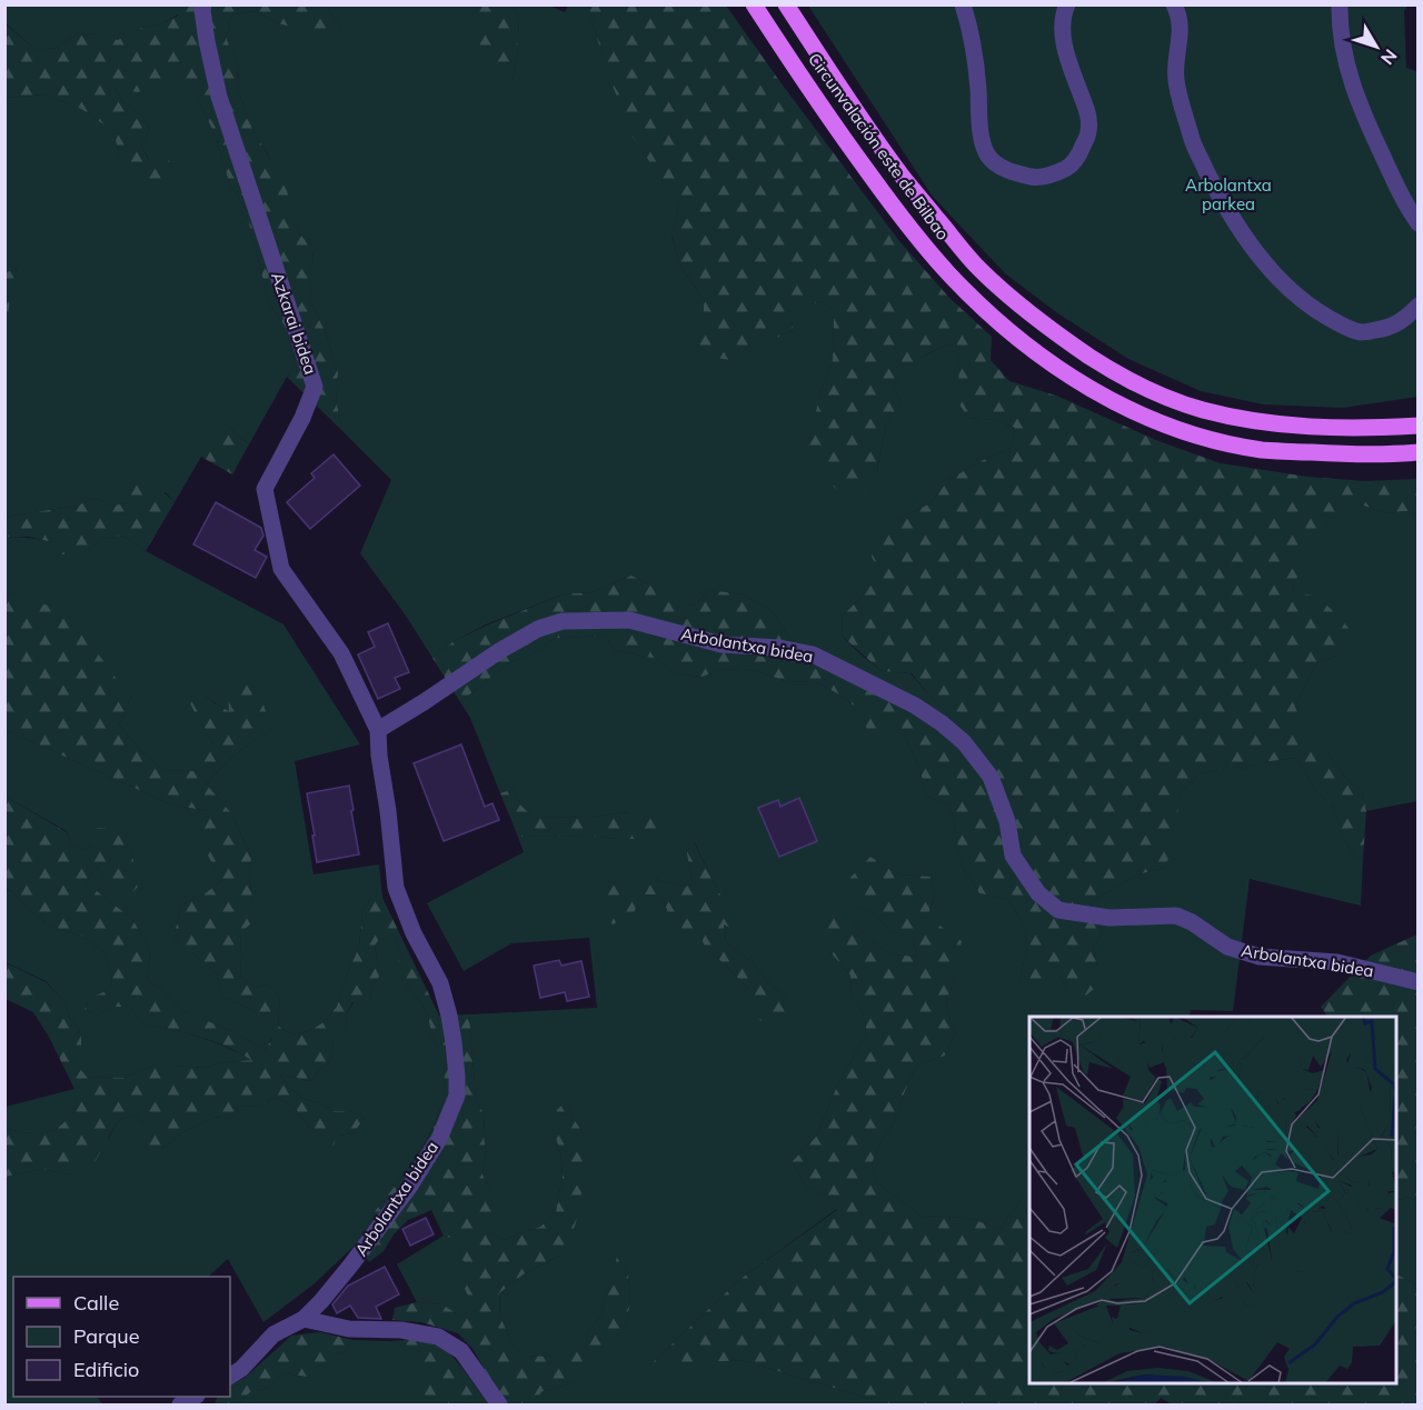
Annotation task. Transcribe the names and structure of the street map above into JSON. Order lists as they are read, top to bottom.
{
  "streets": {
    "main road": ["Circunvalación este de Bilbao"],
    "street": ["Azkarai bidea", "Arbolantxa bidea"]
  },
  "crossings": [
    ["Azkarai bidea", "Arbolantxa bidea"]
  ],
  "parks": ["Arbolantxa parkea"],
  "legend": ["Calle", "Parque", "Edificio"],
  "north": "bottom right"
}
